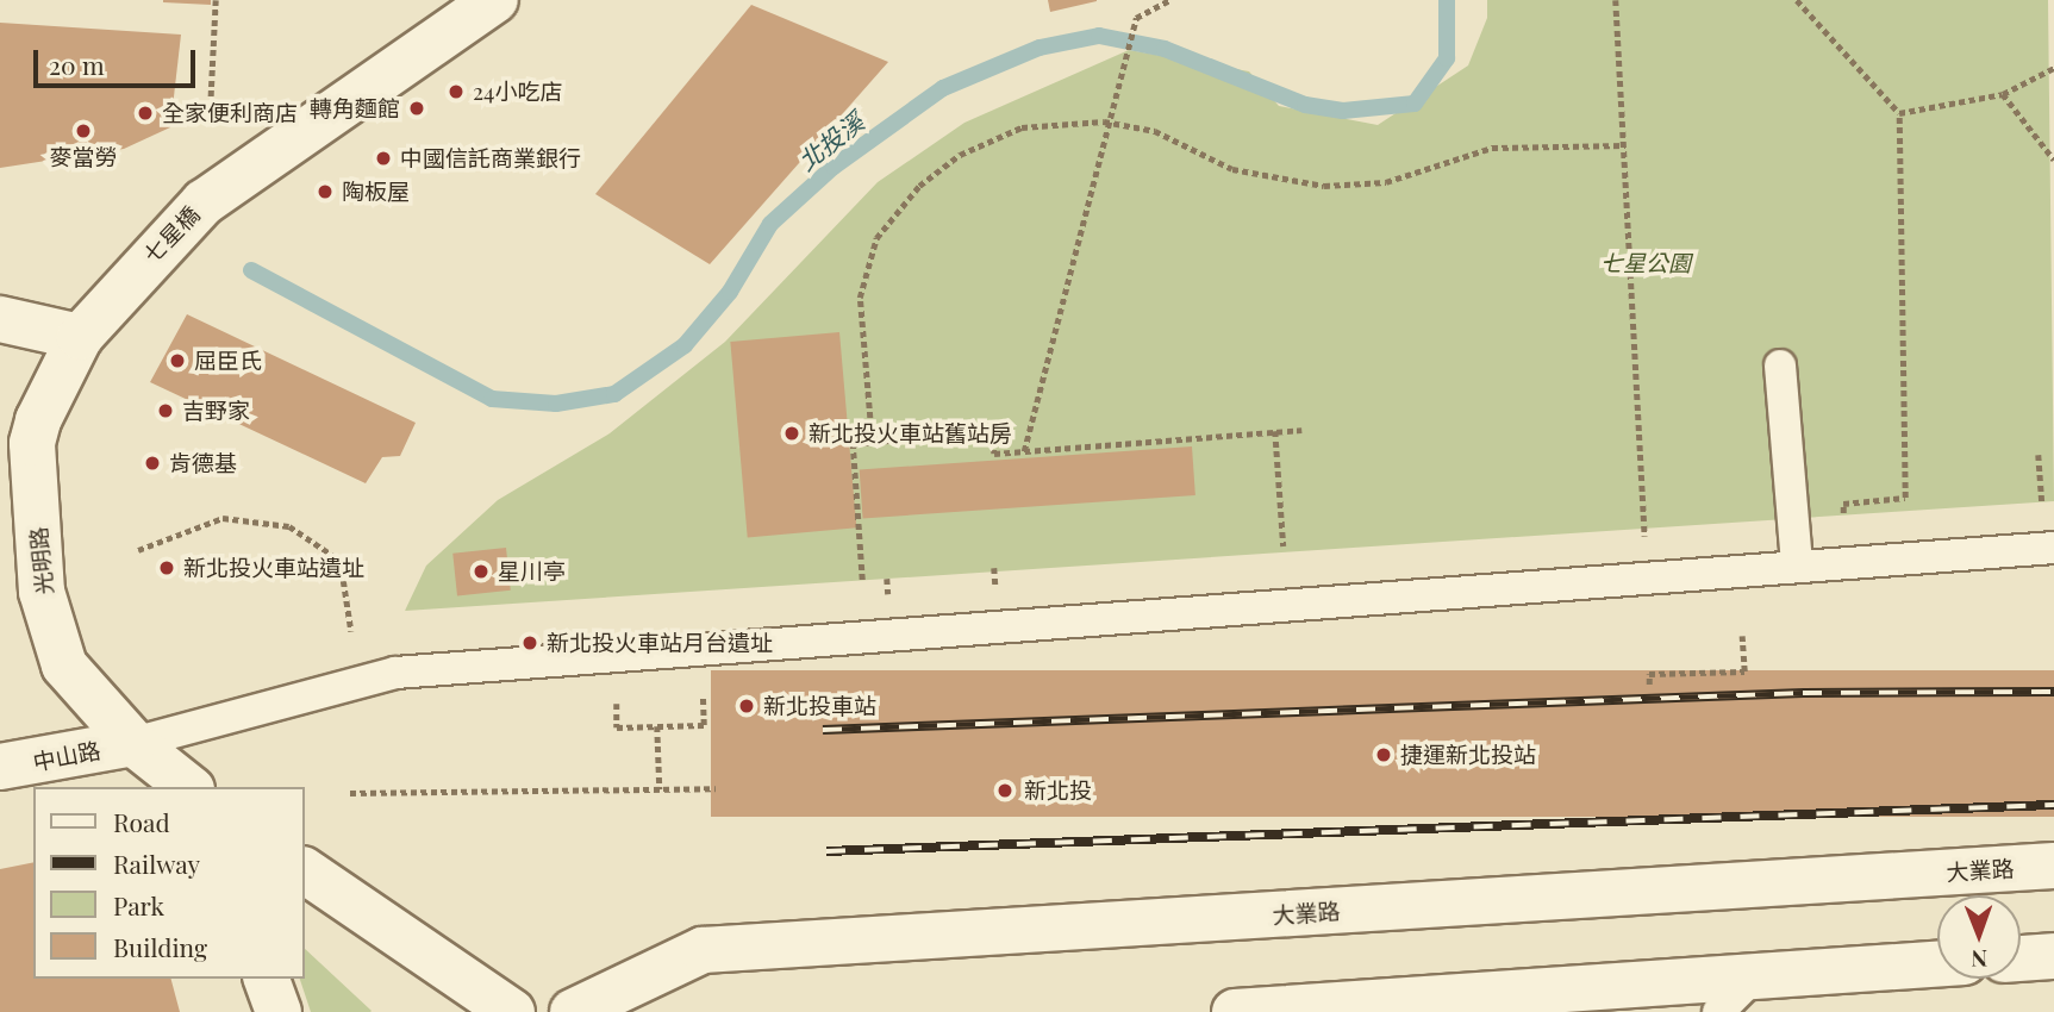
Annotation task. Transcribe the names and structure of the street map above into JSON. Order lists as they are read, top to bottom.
{
  "streets": {
    "main road": [
      "七星橋",
      "光明路",
      "中山路",
      "大業路"
    ]
  },
  "crossings": [
    ["七星橋", "光明路"],
    ["光明路", "中山路"]
  ],
  "water": ["北投溪"],
  "parks": ["七星公園"],
  "places": [
    "24小吃店",
    "轉角麵館",
    "全家便利商店",
    "麥當勞",
    "中國信託商業銀行",
    "陶板屋",
    "屈臣氏",
    "吉野家",
    "新北投火車站舊站房",
    "肯德基",
    "新北投火車站遺址",
    "星川亭",
    "新北投火車站月台遺址",
    "新北投車站",
    "捷運新北投站",
    "新北投"
  ],
  "legend": [
    "Road",
    "Railway",
    "Park",
    "Building"
  ],
  "scale_bar": "20 m",
  "north": "bottom"
}
